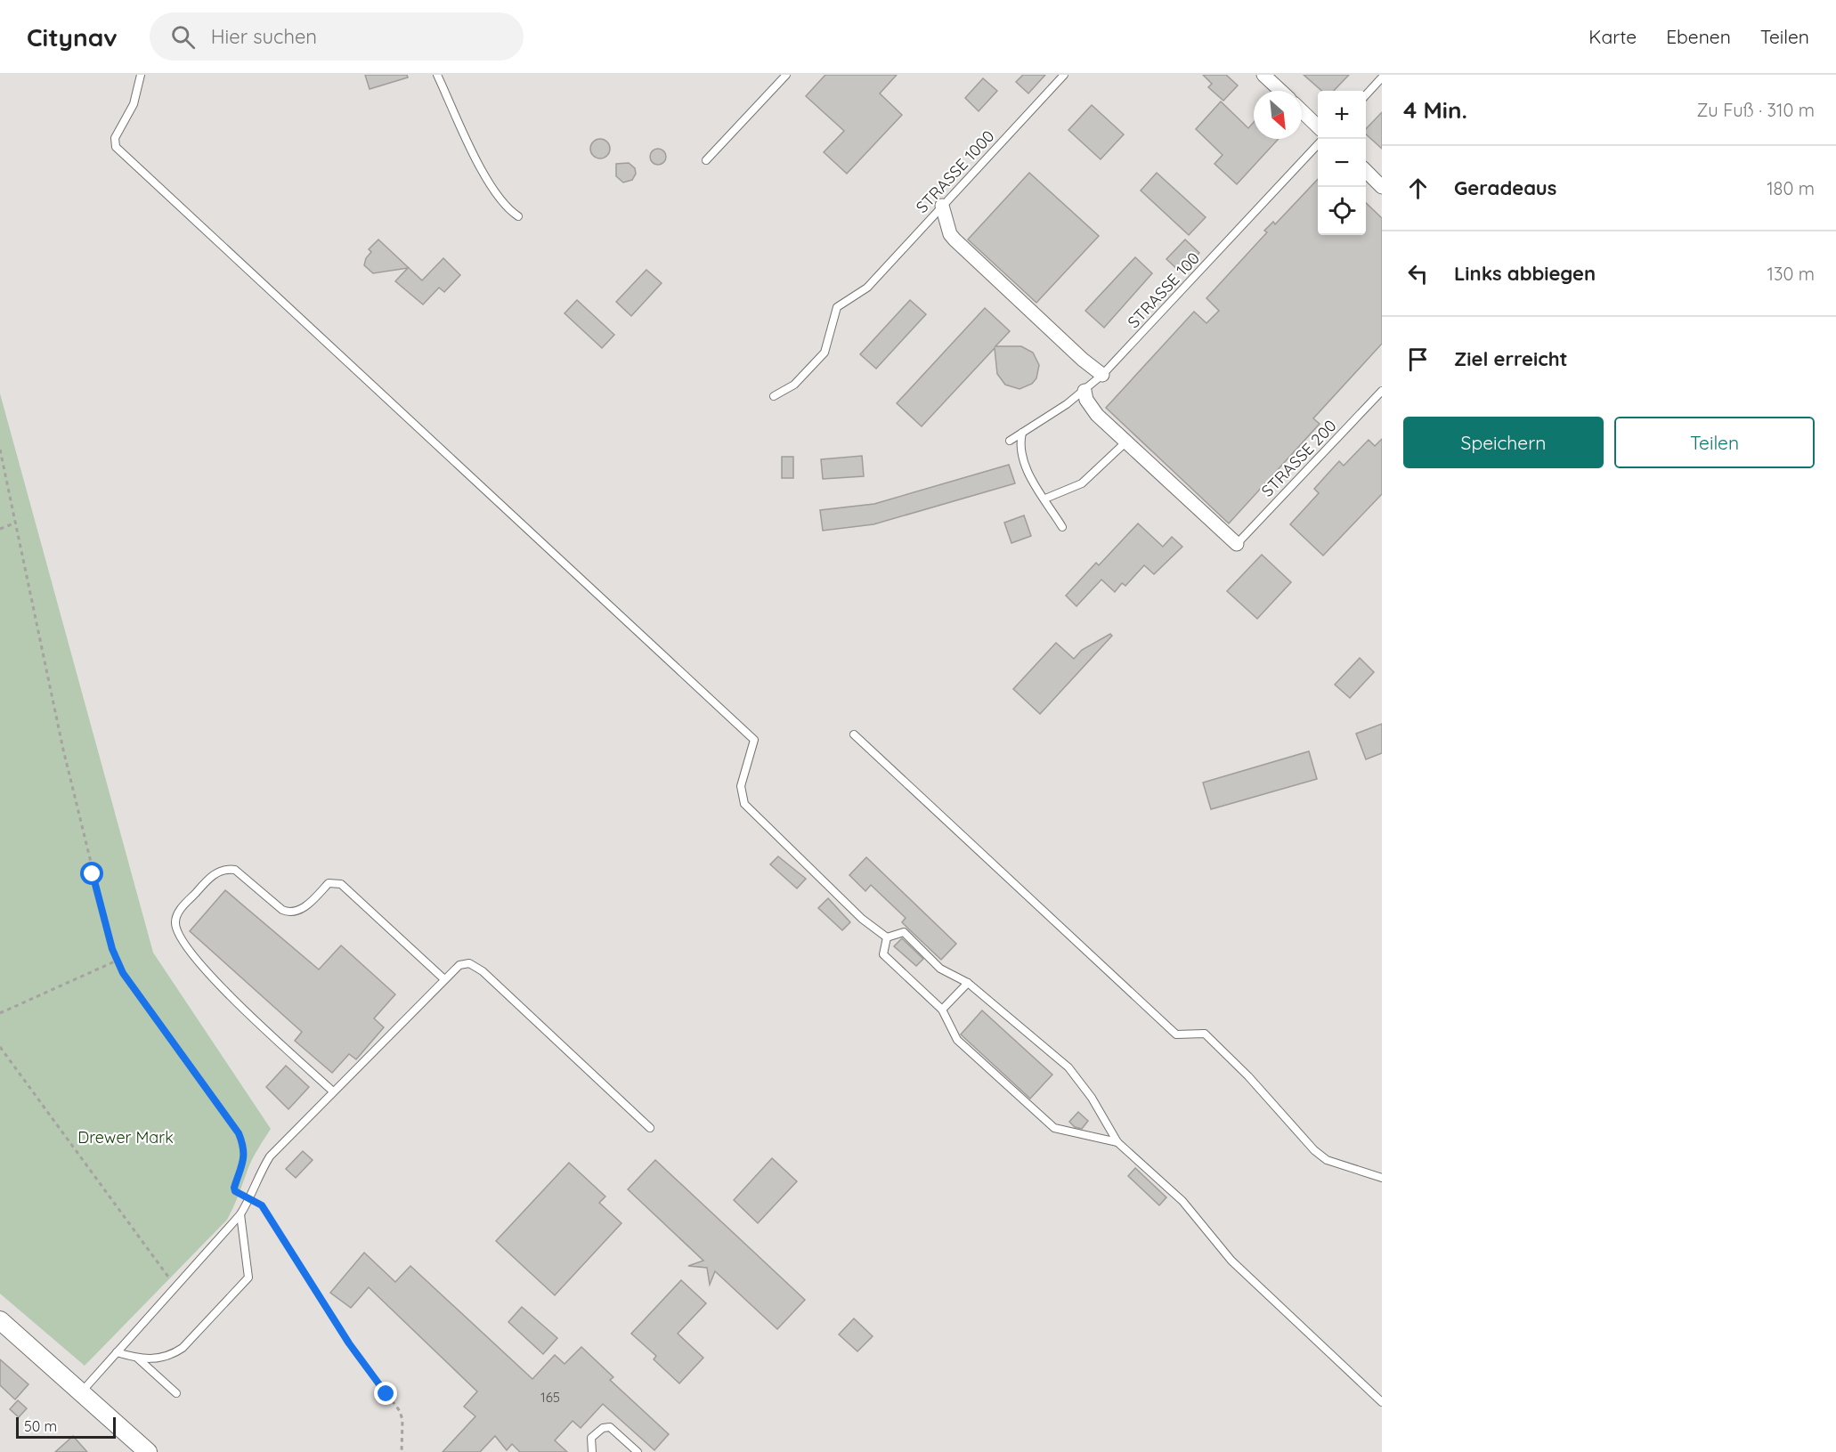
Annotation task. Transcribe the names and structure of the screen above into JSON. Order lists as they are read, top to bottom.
{
  "streets": {
    "lane": ["STRASSE 1000", "STRASSE 100", "STRASSE 200"]
  },
  "parks": ["Drewer Mark"],
  "house_numbers": ["165"],
  "scale_bar": "50 m",
  "north": "bottom right",
  "page": {
    "header": "Citynav",
    "search": "Hier suchen",
    "nav": ["Karte", "Ebenen", "Teilen"],
    "heading": ["4 Min.", "Zu Fuß · 310 m"],
    "map_buttons": ["+", "−"],
    "list": [
      ["Geradeaus", "180 m"],
      ["Links abbiegen", "130 m"],
      "Ziel erreicht"
    ],
    "buttons": ["Speichern", "Teilen"],
    "scale": "50 m"
  }
}
